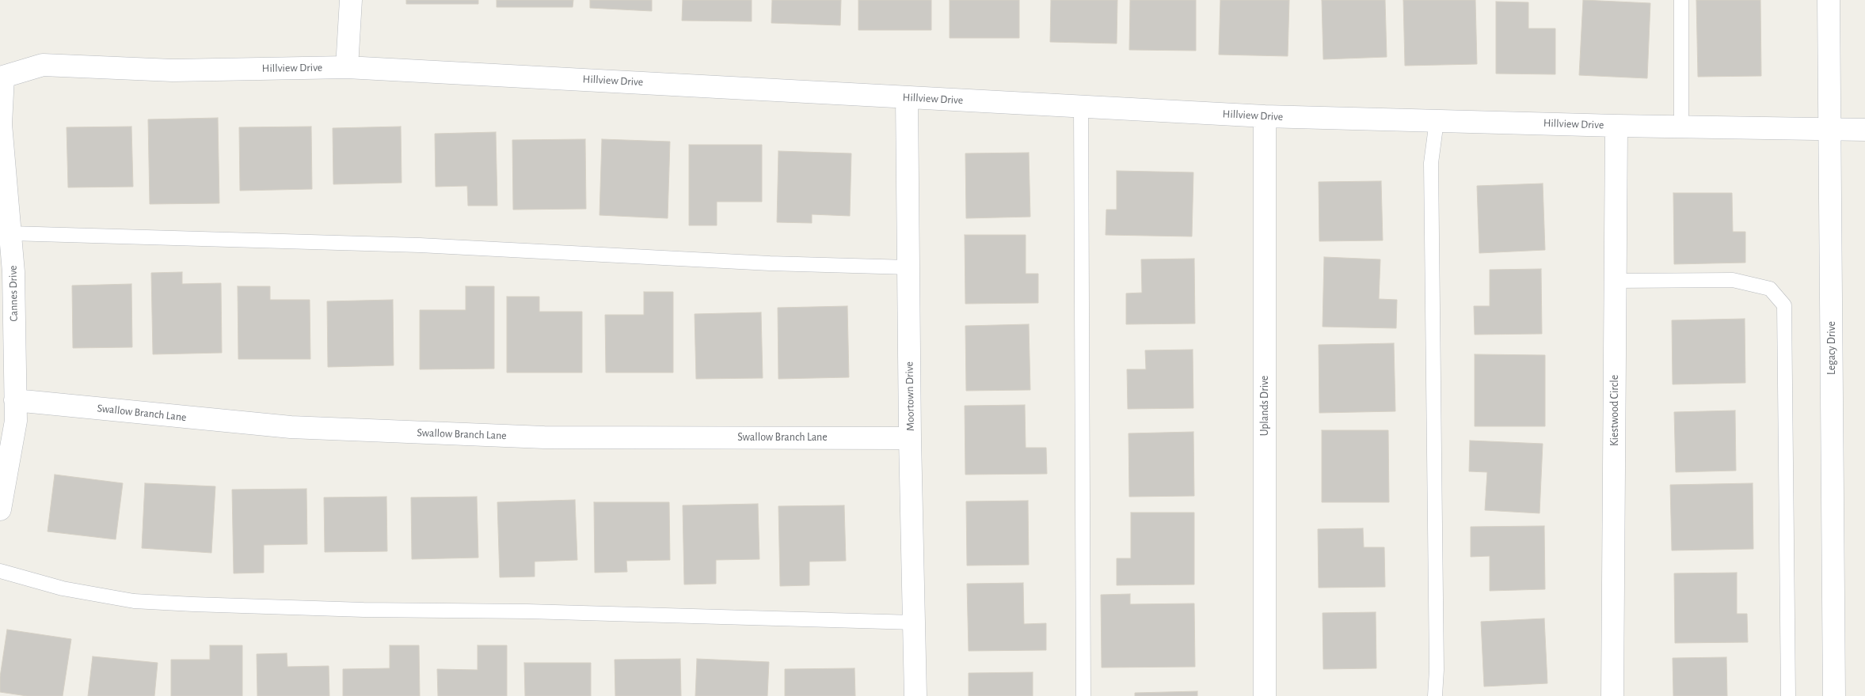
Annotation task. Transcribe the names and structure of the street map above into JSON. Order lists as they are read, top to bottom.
{
  "streets": {
    "street": [
      "Hillview Drive",
      "Cannes Drive",
      "Legacy Drive",
      "Moortown Drive",
      "Uplands Drive",
      "Kiestwood Circle",
      "Swallow Branch Lane"
    ]
  },
  "crossings": [
    ["Hillview Drive", "Cannes Drive"],
    ["Hillview Drive", "Legacy Drive"],
    ["Hillview Drive", "Moortown Drive"],
    ["Hillview Drive", "Uplands Drive"],
    ["Hillview Drive", "Kiestwood Circle"],
    ["Cannes Drive", "Swallow Branch Lane"],
    ["Moortown Drive", "Swallow Branch Lane"]
  ]
}
